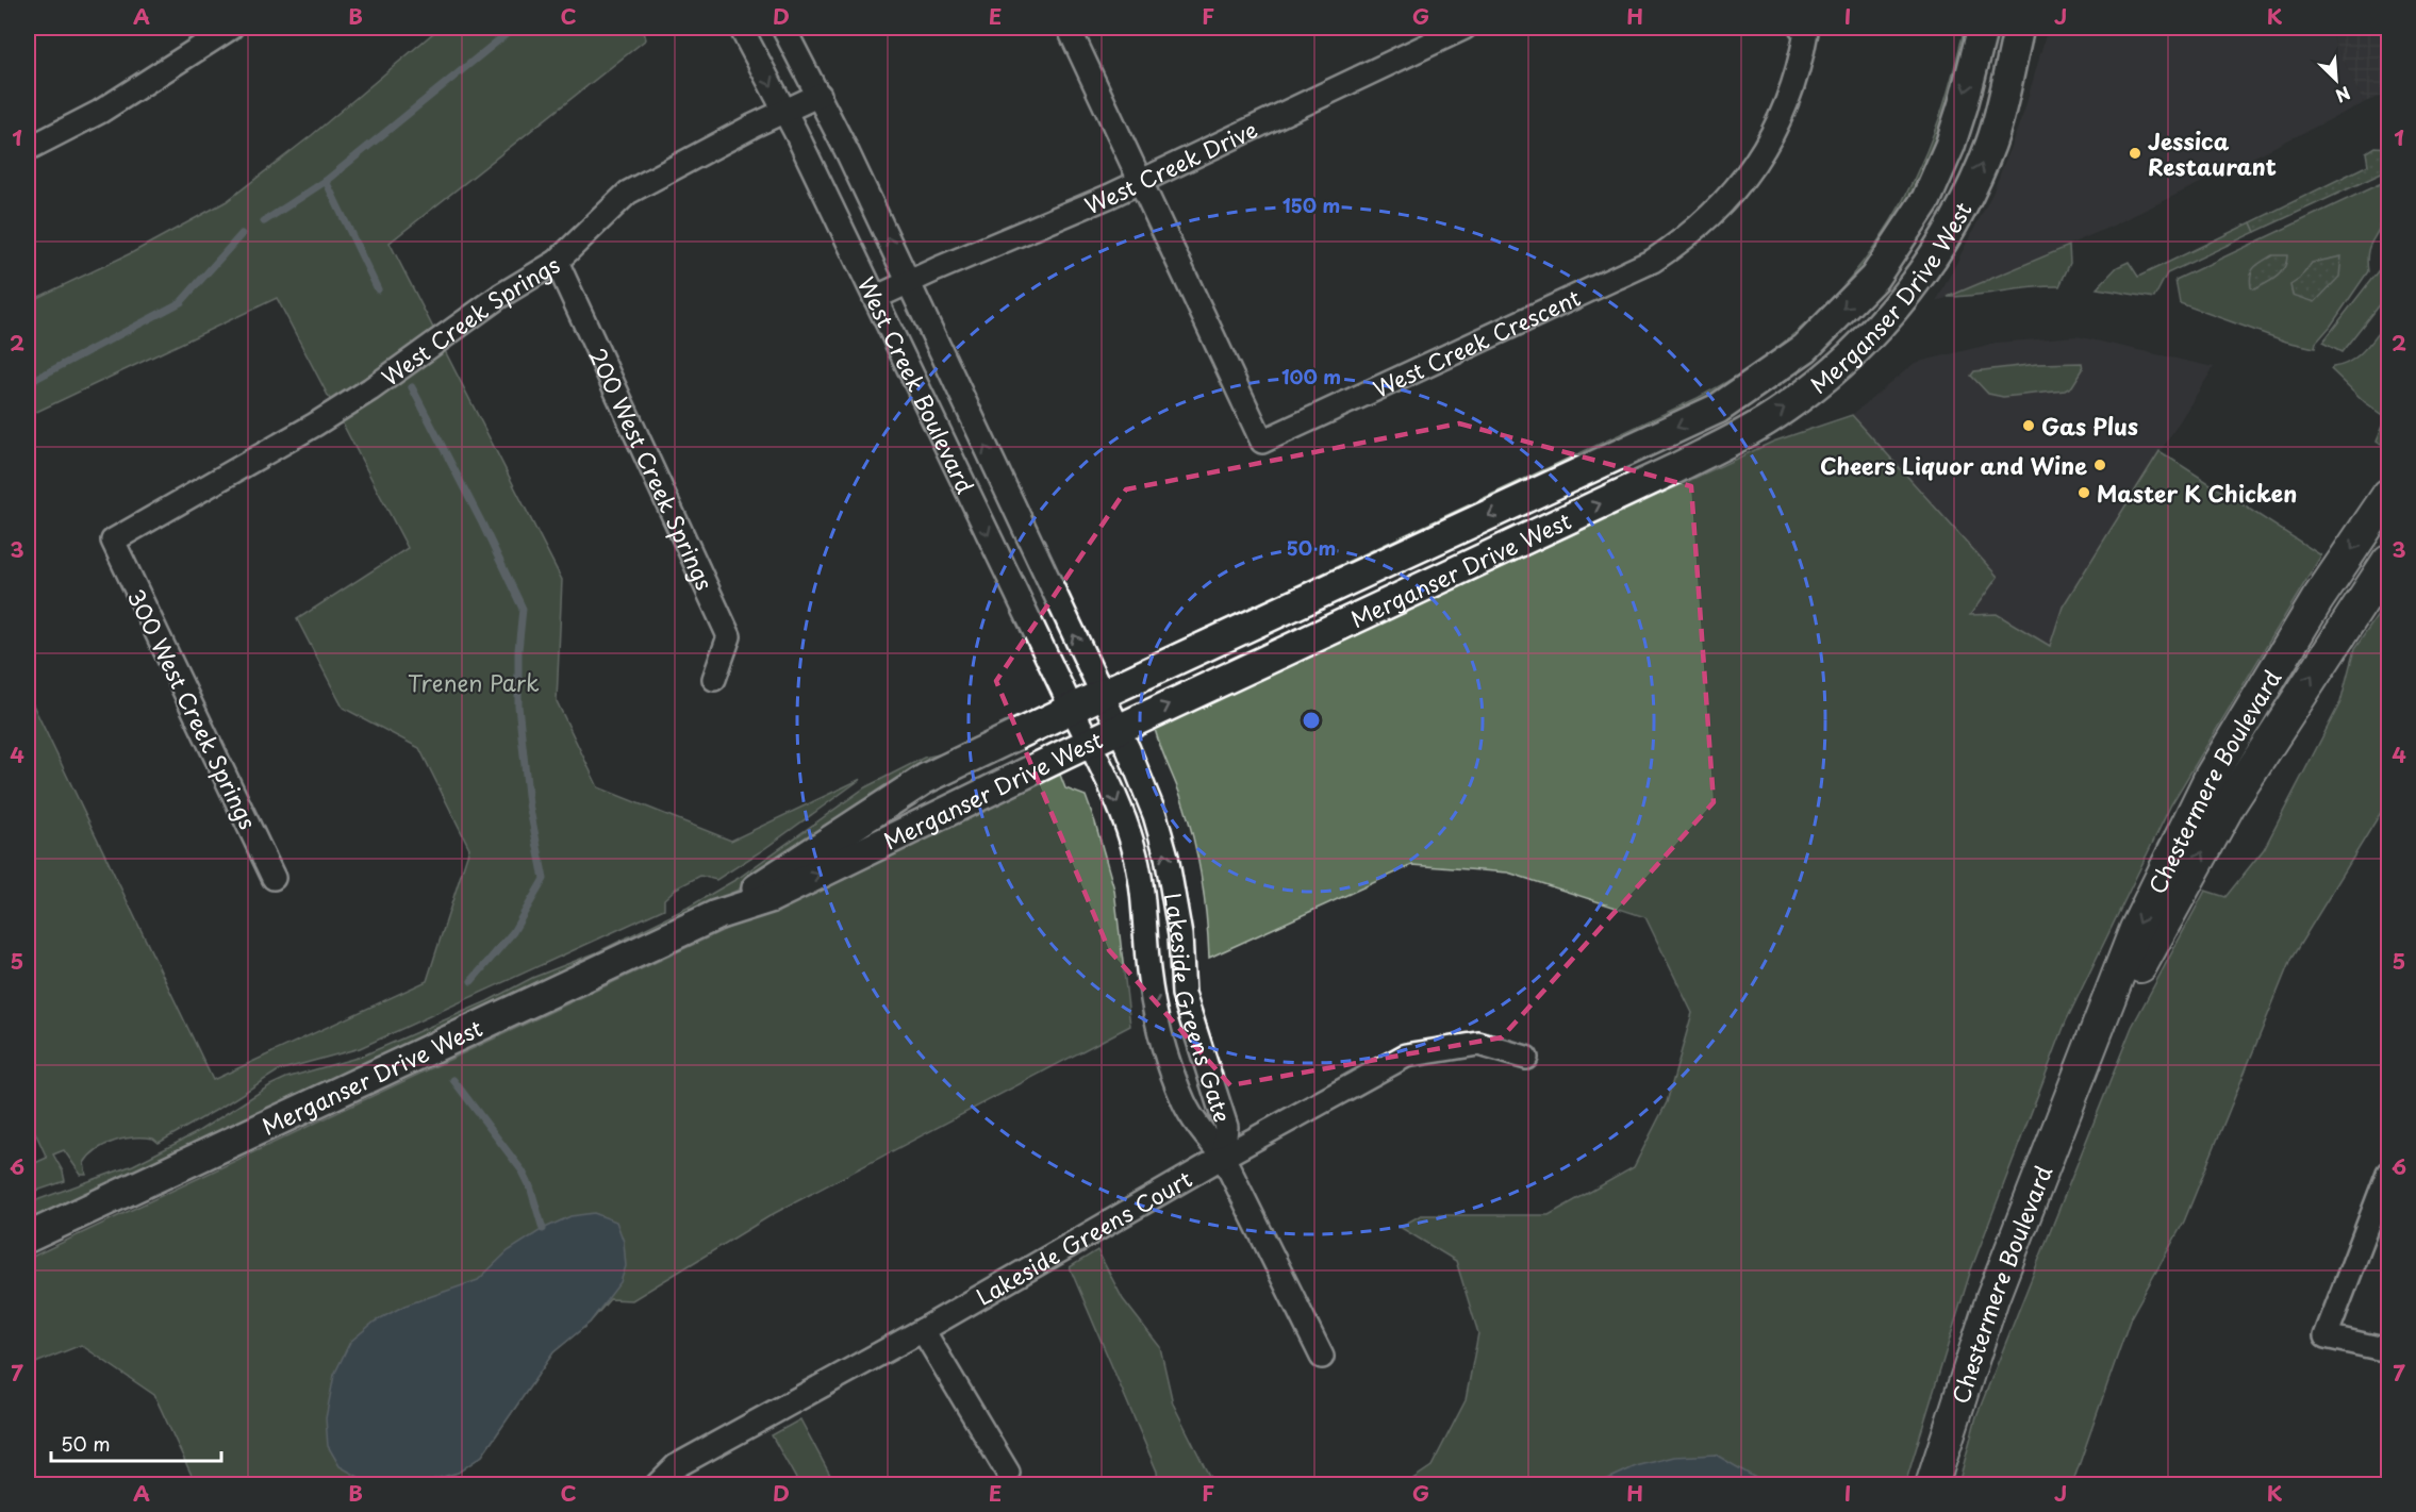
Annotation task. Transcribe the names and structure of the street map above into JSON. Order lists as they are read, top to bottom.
{
  "streets": {
    "main road": ["Chestermere Boulevard"],
    "street": [
      "West Creek Drive",
      "Merganser Drive West",
      "West Creek Springs",
      "West Creek Crescent",
      "West Creek Boulevard",
      "200 West Creek Springs",
      "300 West Creek Springs",
      "Lakeside Greens Gate",
      "Lakeside Greens Court"
    ]
  },
  "crossings": [
    ["West Creek Drive", "West Creek Crescent"],
    ["West Creek Drive", "West Creek Boulevard"],
    ["Merganser Drive West", "West Creek Boulevard"],
    ["Merganser Drive West", "Lakeside Greens Gate"],
    ["West Creek Springs", "West Creek Boulevard"],
    ["West Creek Springs", "200 West Creek Springs"],
    ["West Creek Springs", "300 West Creek Springs"],
    ["West Creek Boulevard", "Lakeside Greens Gate"],
    ["Lakeside Greens Gate", "Lakeside Greens Court"]
  ],
  "parks": ["Trenen Park"],
  "places": [
    "Jessica Restaurant",
    "Gas Plus",
    "Cheers Liquor and Wine",
    "Master K Chicken"
  ],
  "scale_bar": "50 m",
  "north": "bottom right",
  "grid": {
    "columns": [
      "A",
      "B",
      "C",
      "D",
      "E",
      "F",
      "G",
      "H",
      "I",
      "J",
      "K"
    ],
    "rows": [
      "1",
      "2",
      "3",
      "4",
      "5",
      "6",
      "7"
    ]
  },
  "rings": ["150 m", "100 m", "50 m"]
}
